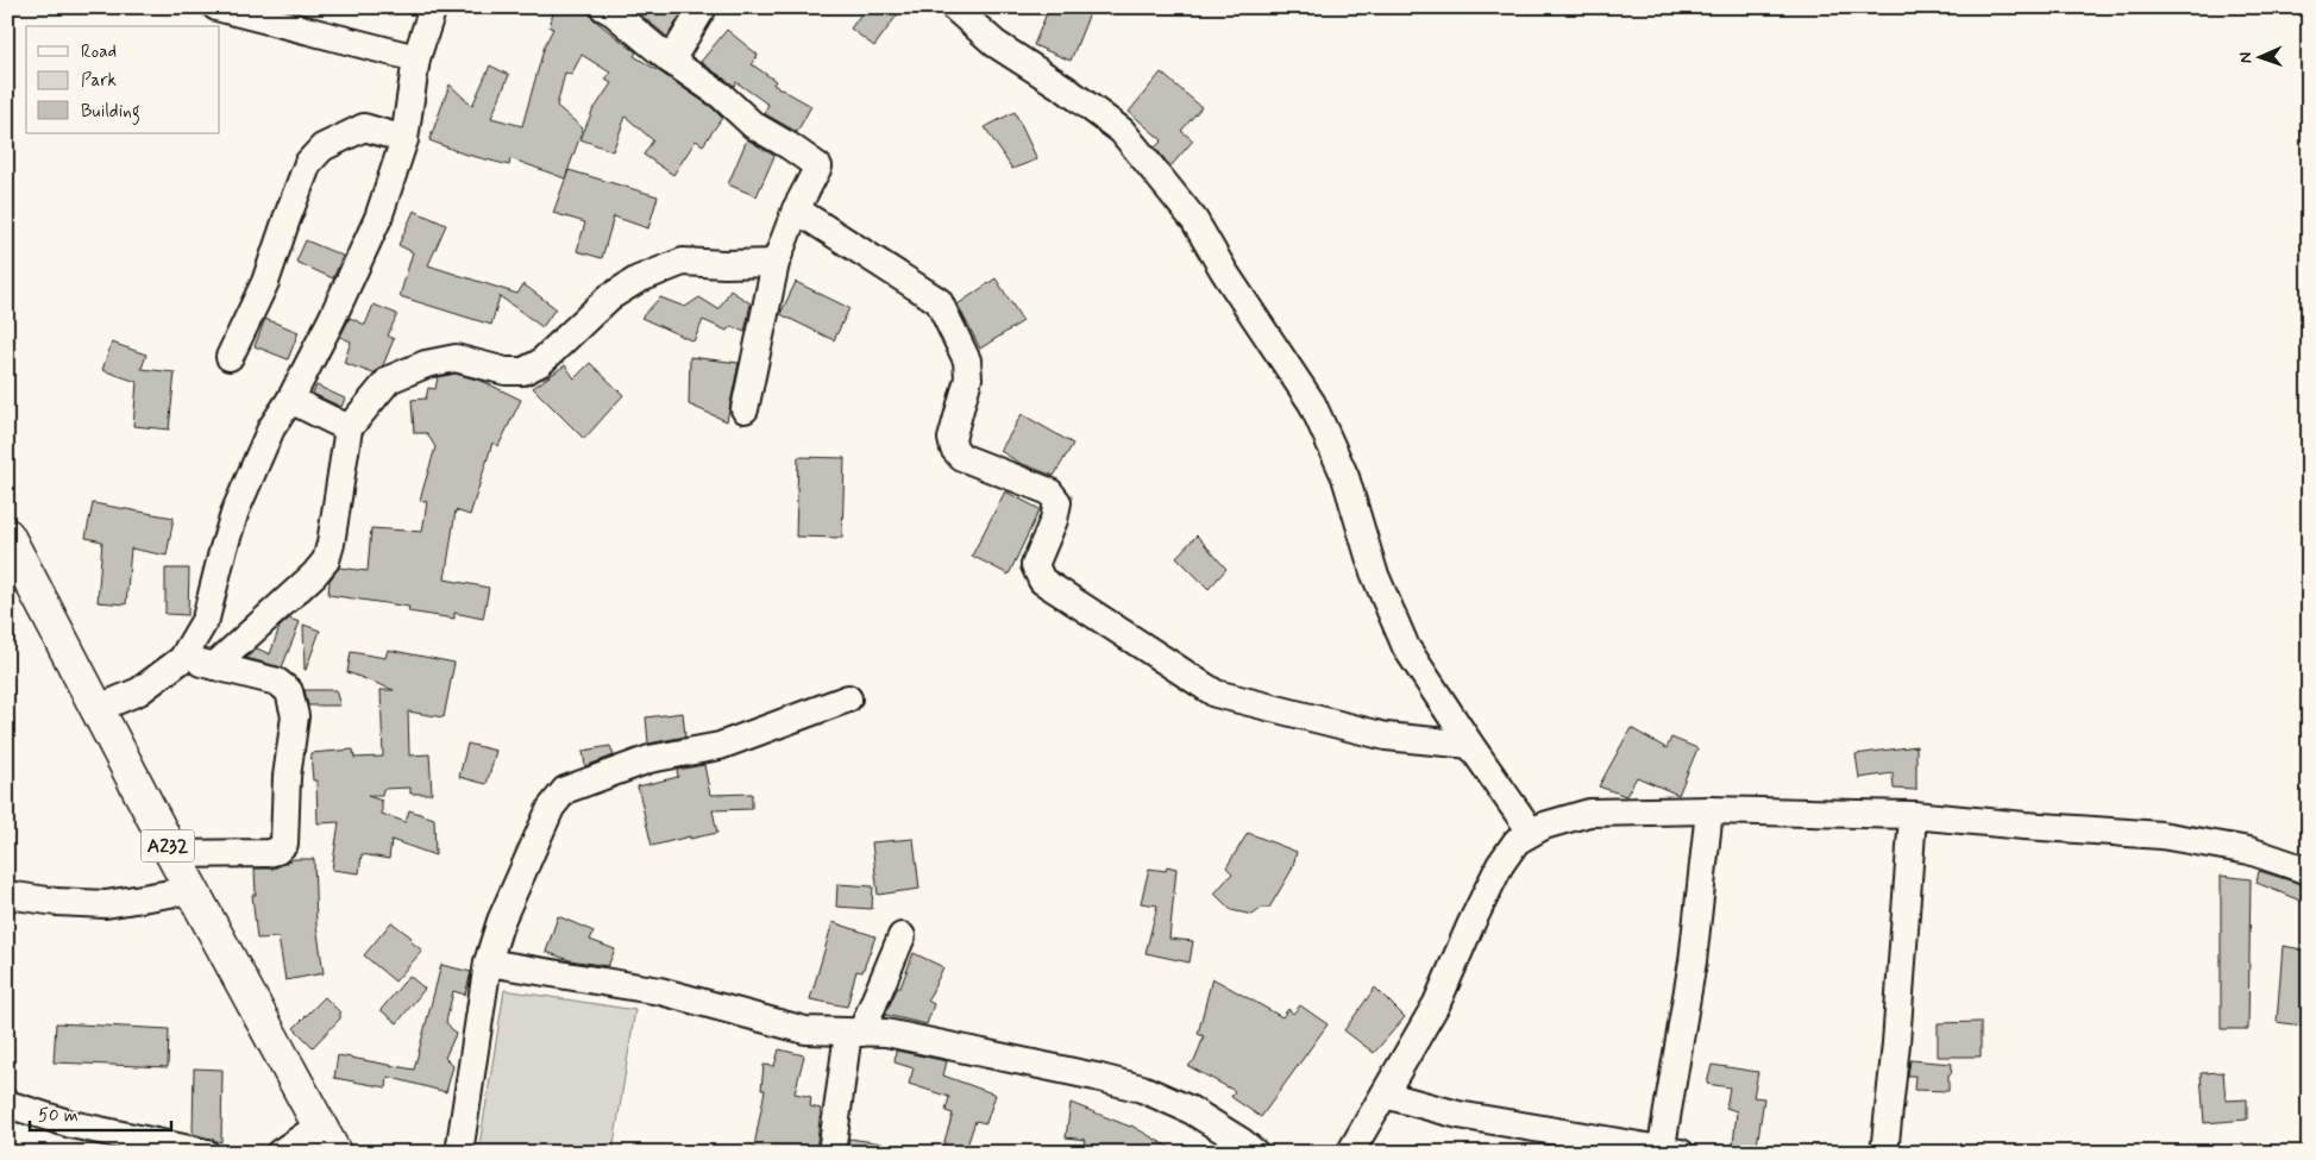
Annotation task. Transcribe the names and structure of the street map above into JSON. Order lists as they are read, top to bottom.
{
  "streets": {
    "main road": ["A232"]
  },
  "legend": ["Road", "Park", "Building"],
  "scale_bar": "50 m",
  "north": "left"
}
